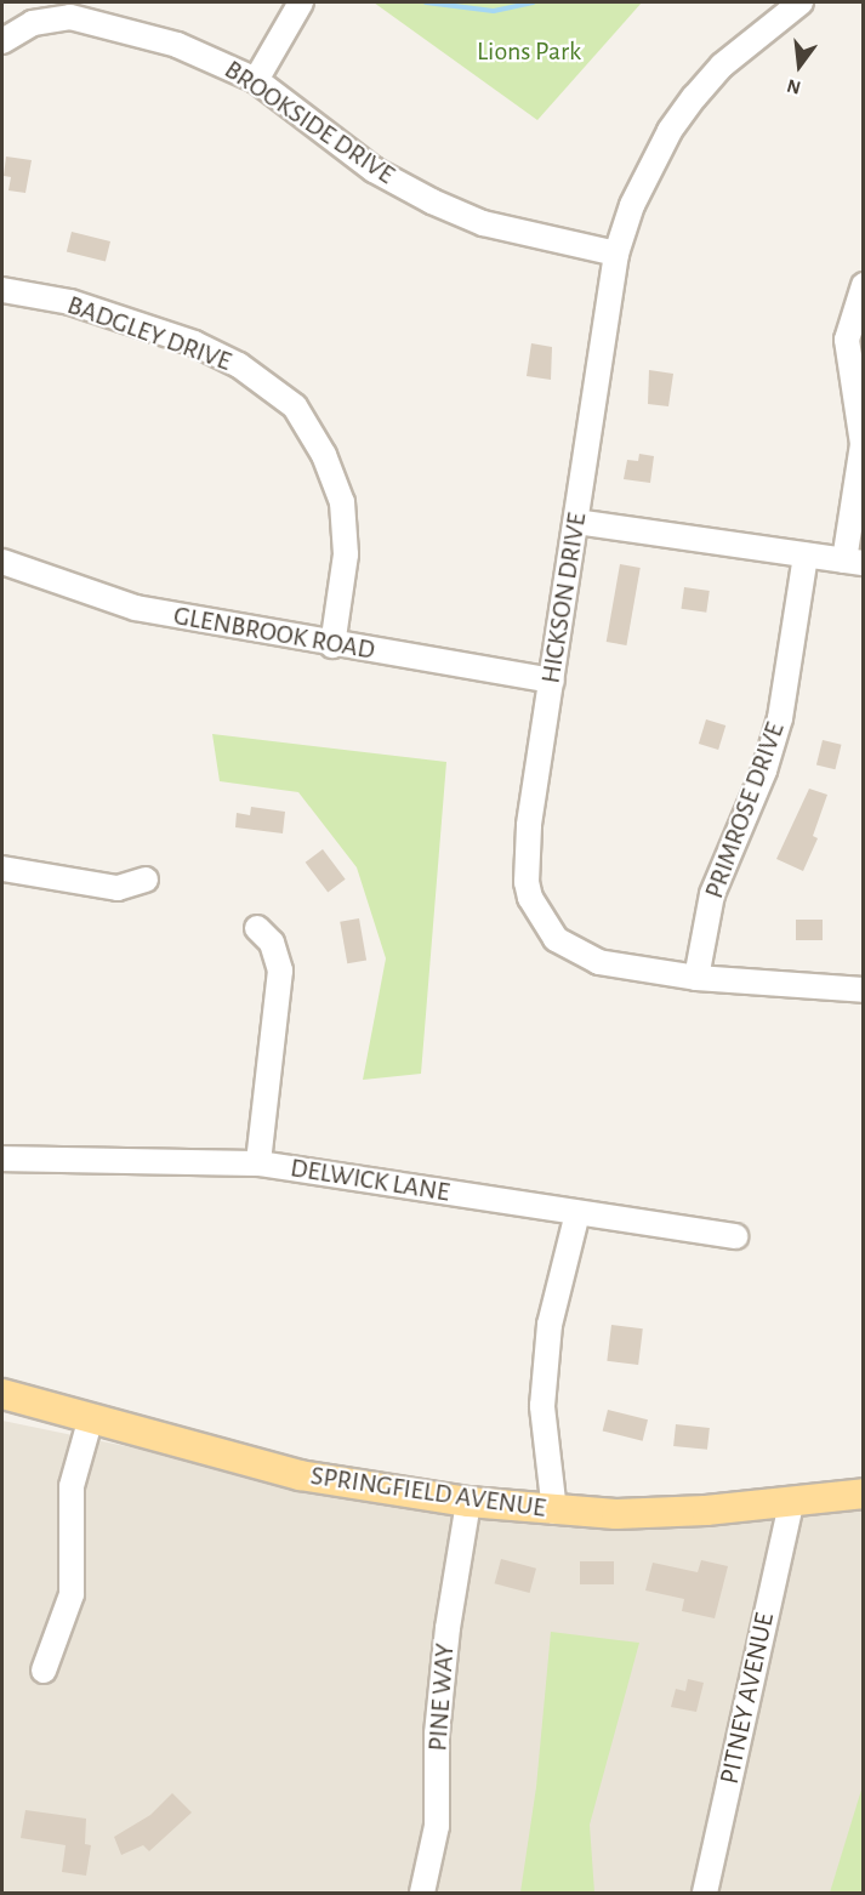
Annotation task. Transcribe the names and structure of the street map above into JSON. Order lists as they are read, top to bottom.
{
  "streets": {
    "main road": ["SPRINGFIELD AVENUE"],
    "street": [
      "BROOKSIDE DRIVE",
      "BADGLEY DRIVE",
      "HICKSON DRIVE",
      "GLENBROOK ROAD",
      "PRIMROSE DRIVE",
      "DELWICK LANE",
      "PINE WAY",
      "PITNEY AVENUE"
    ]
  },
  "crossings": [
    ["BROOKSIDE DRIVE", "HICKSON DRIVE"],
    ["BADGLEY DRIVE", "GLENBROOK ROAD"],
    ["HICKSON DRIVE", "GLENBROOK ROAD"],
    ["HICKSON DRIVE", "PRIMROSE DRIVE"],
    ["SPRINGFIELD AVENUE", "PINE WAY"],
    ["SPRINGFIELD AVENUE", "PITNEY AVENUE"]
  ],
  "parks": ["Lions Park"],
  "north": "bottom"
}
